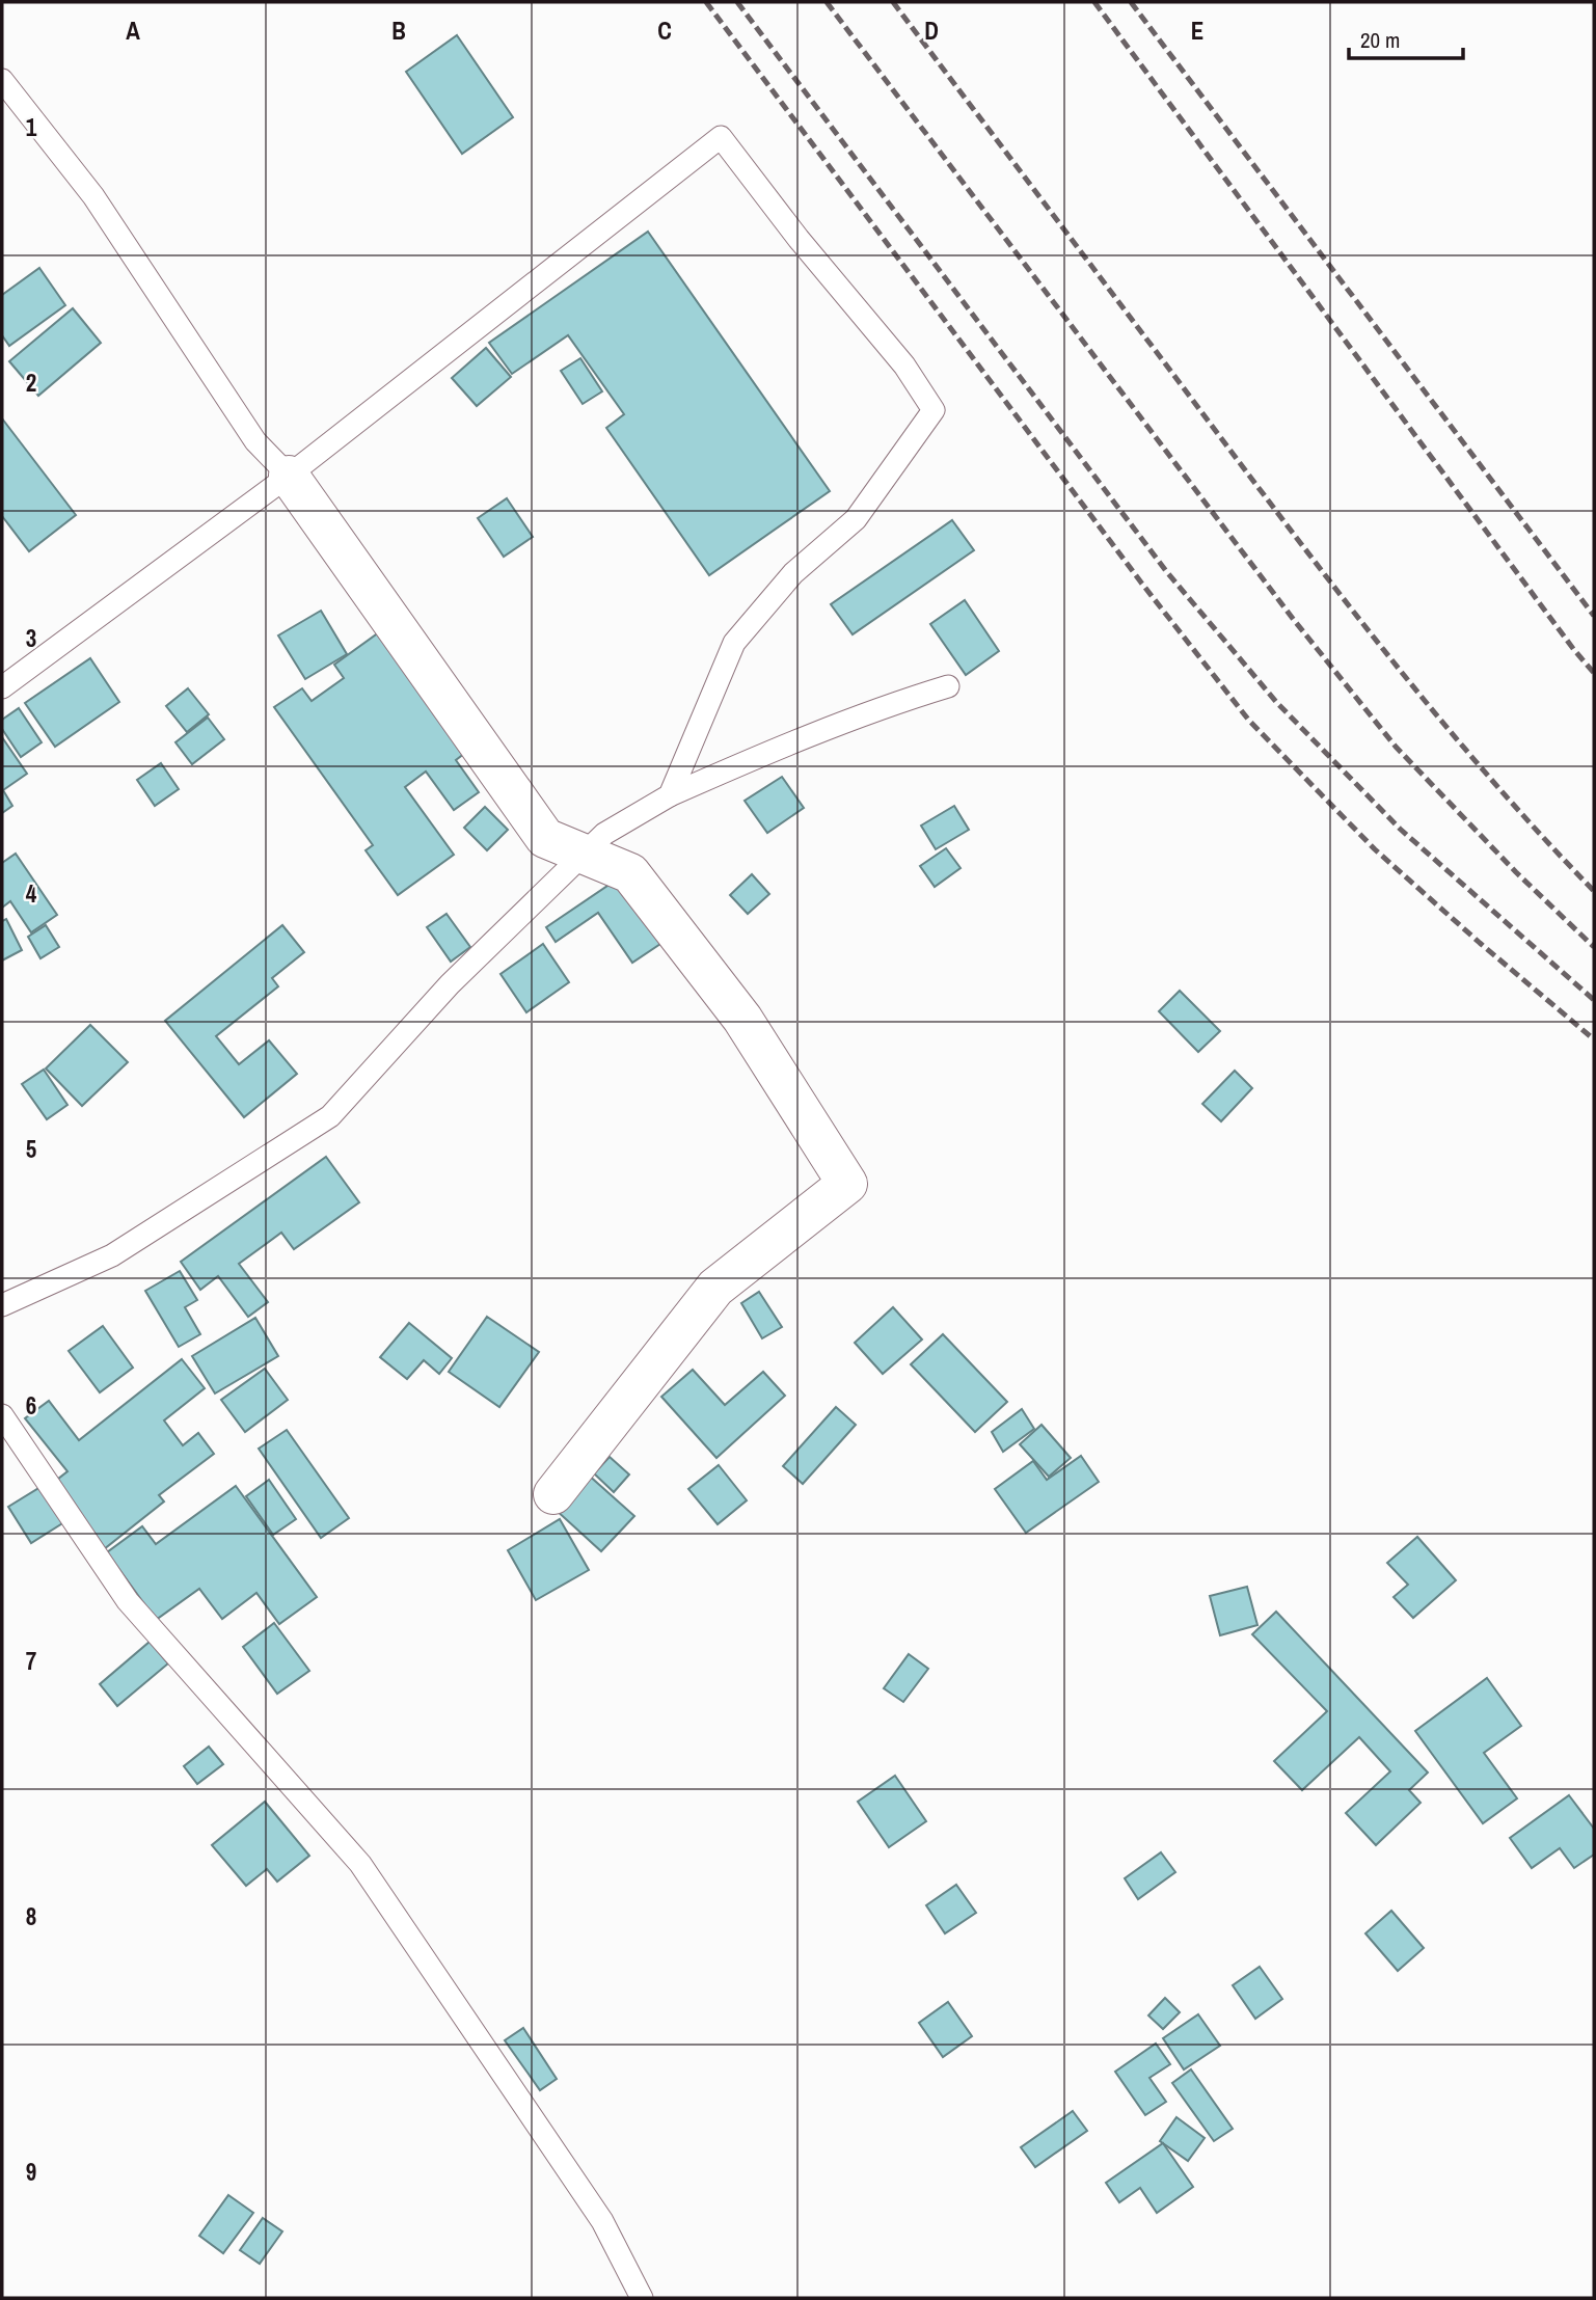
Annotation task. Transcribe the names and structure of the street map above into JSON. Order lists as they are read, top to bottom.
{
  "scale_bar": "20 m",
  "grid": {
    "columns": [
      "A",
      "B",
      "C",
      "D",
      "E"
    ],
    "rows": [
      "1",
      "2",
      "3",
      "4",
      "5",
      "6",
      "7",
      "8",
      "9"
    ]
  }
}
